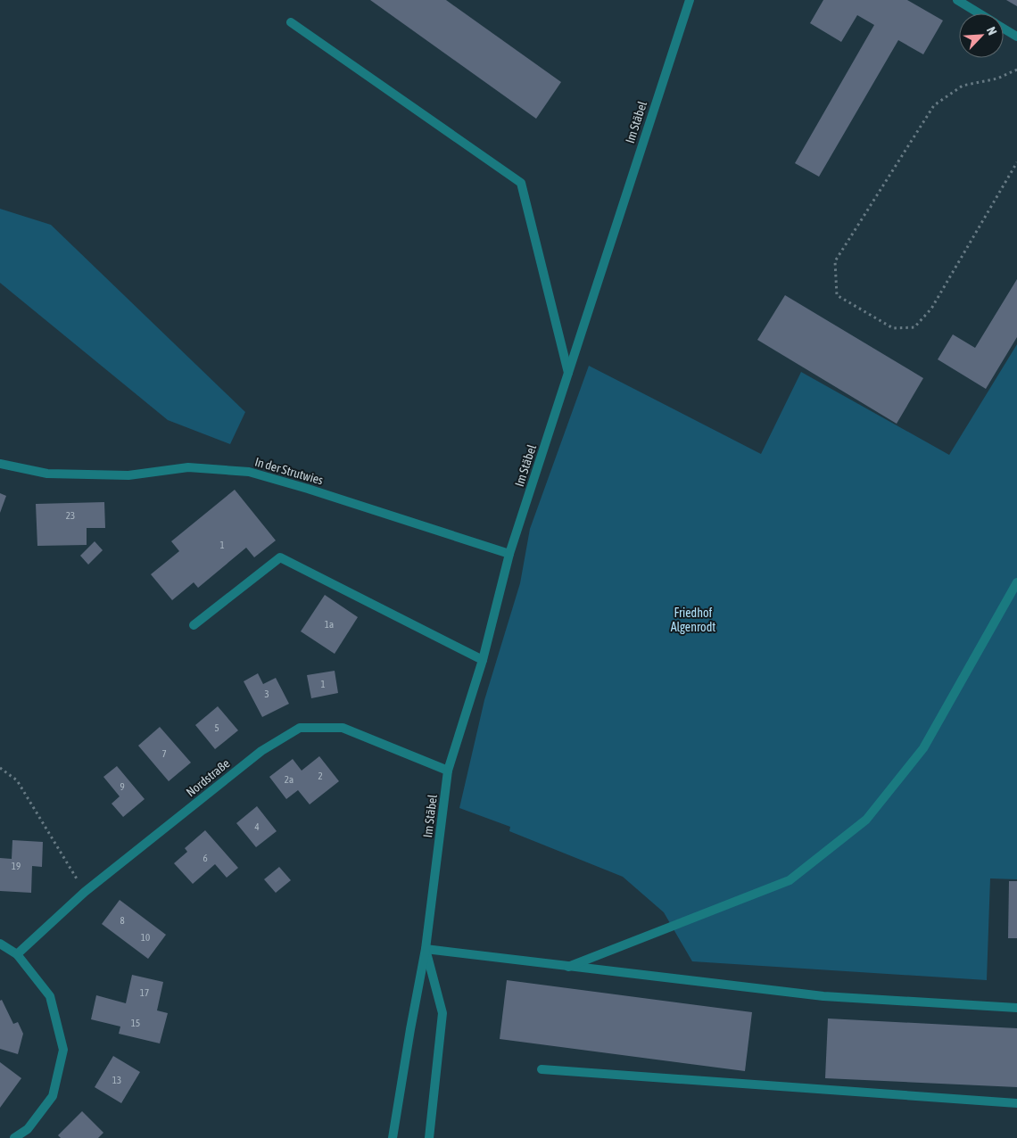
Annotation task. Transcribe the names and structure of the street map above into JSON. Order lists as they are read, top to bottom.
{
  "streets": {
    "street": ["Im Stäbel", "In der Strutwies", "Nordstraße"]
  },
  "crossings": [
    ["Im Stäbel", "In der Strutwies"],
    ["Im Stäbel", "Nordstraße"]
  ],
  "parks": ["Friedhof Algenrodt"],
  "house_numbers": [
    "23",
    "1",
    "1a",
    "1",
    "3",
    "5",
    "7",
    "2",
    "2a",
    "9",
    "4",
    "6",
    "19",
    "8",
    "10",
    "17",
    "15",
    "13"
  ],
  "north": "top right"
}
